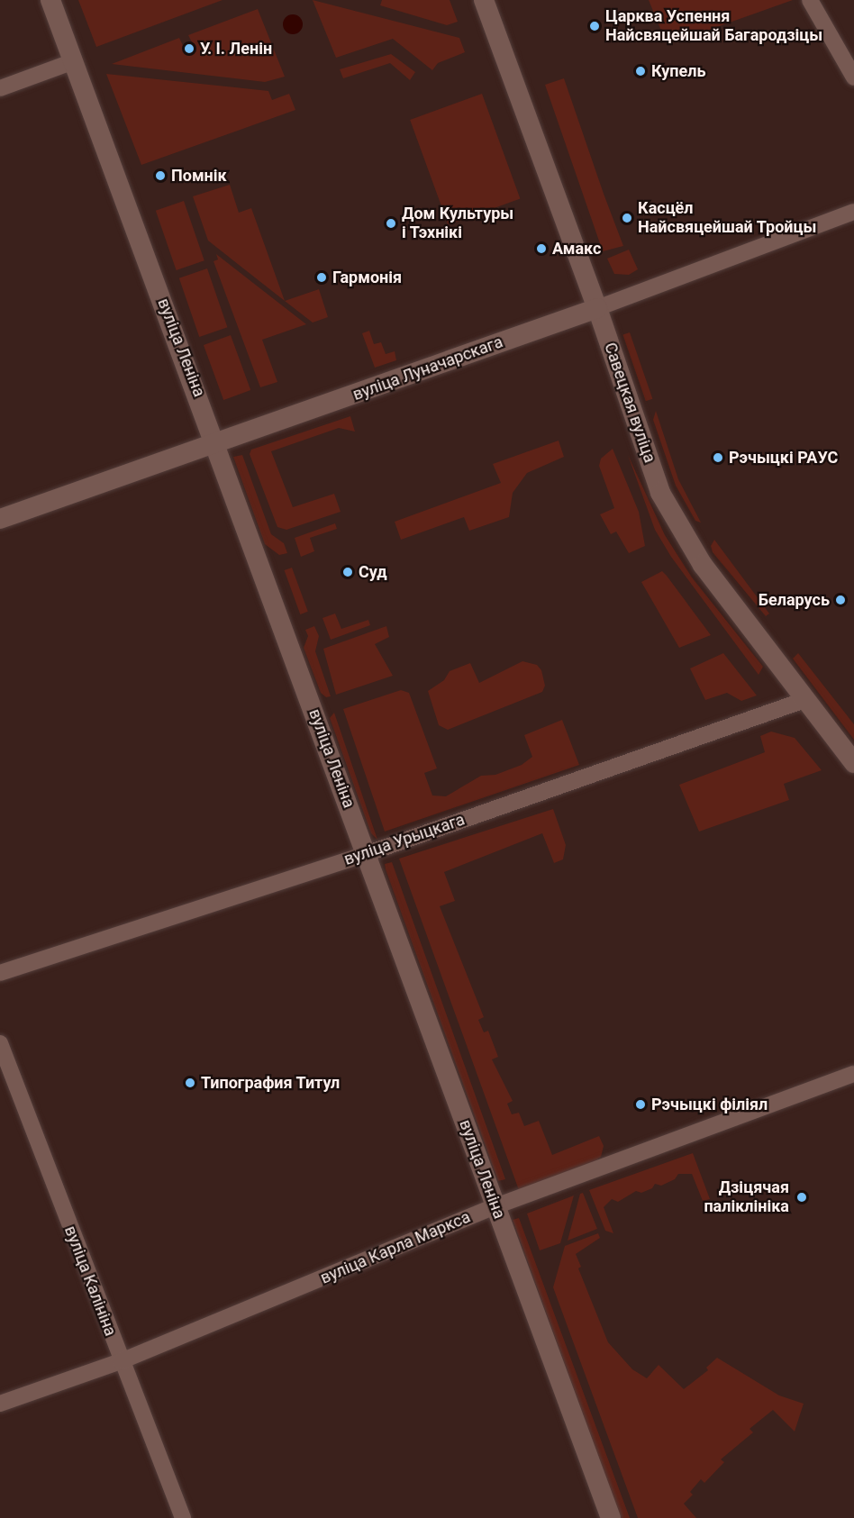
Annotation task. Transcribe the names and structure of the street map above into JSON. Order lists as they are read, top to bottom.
{
  "streets": {
    "street": [
      "вуліца Леніна",
      "вуліца Луначарскага",
      "Савецкая вуліца",
      "вуліца Урыцкага",
      "вуліца Карла Маркса",
      "вуліца Калініна"
    ]
  },
  "crossings": [
    ["вуліца Леніна", "вуліца Луначарскага"],
    ["вуліца Леніна", "вуліца Урыцкага"],
    ["вуліца Леніна", "вуліца Карла Маркса"],
    ["вуліца Луначарскага", "Савецкая вуліца"],
    ["Савецкая вуліца", "вуліца Урыцкага"],
    ["вуліца Карла Маркса", "вуліца Калініна"]
  ],
  "places": [
    "Царква Успення Найсвяцейшай Багародзіцы",
    "У. І. Ленін",
    "Купель",
    "Помнік",
    "Касцёл Найсвяцейшай Тройцы",
    "Дом Культуры і Тэхнікі",
    "Амакс",
    "Гармонія",
    "Рэчыцкі РАУС",
    "Суд",
    "Беларусь",
    "Типография Титул",
    "Рэчыцкі філіял",
    "Дзіцячая паліклініка"
  ]
}
